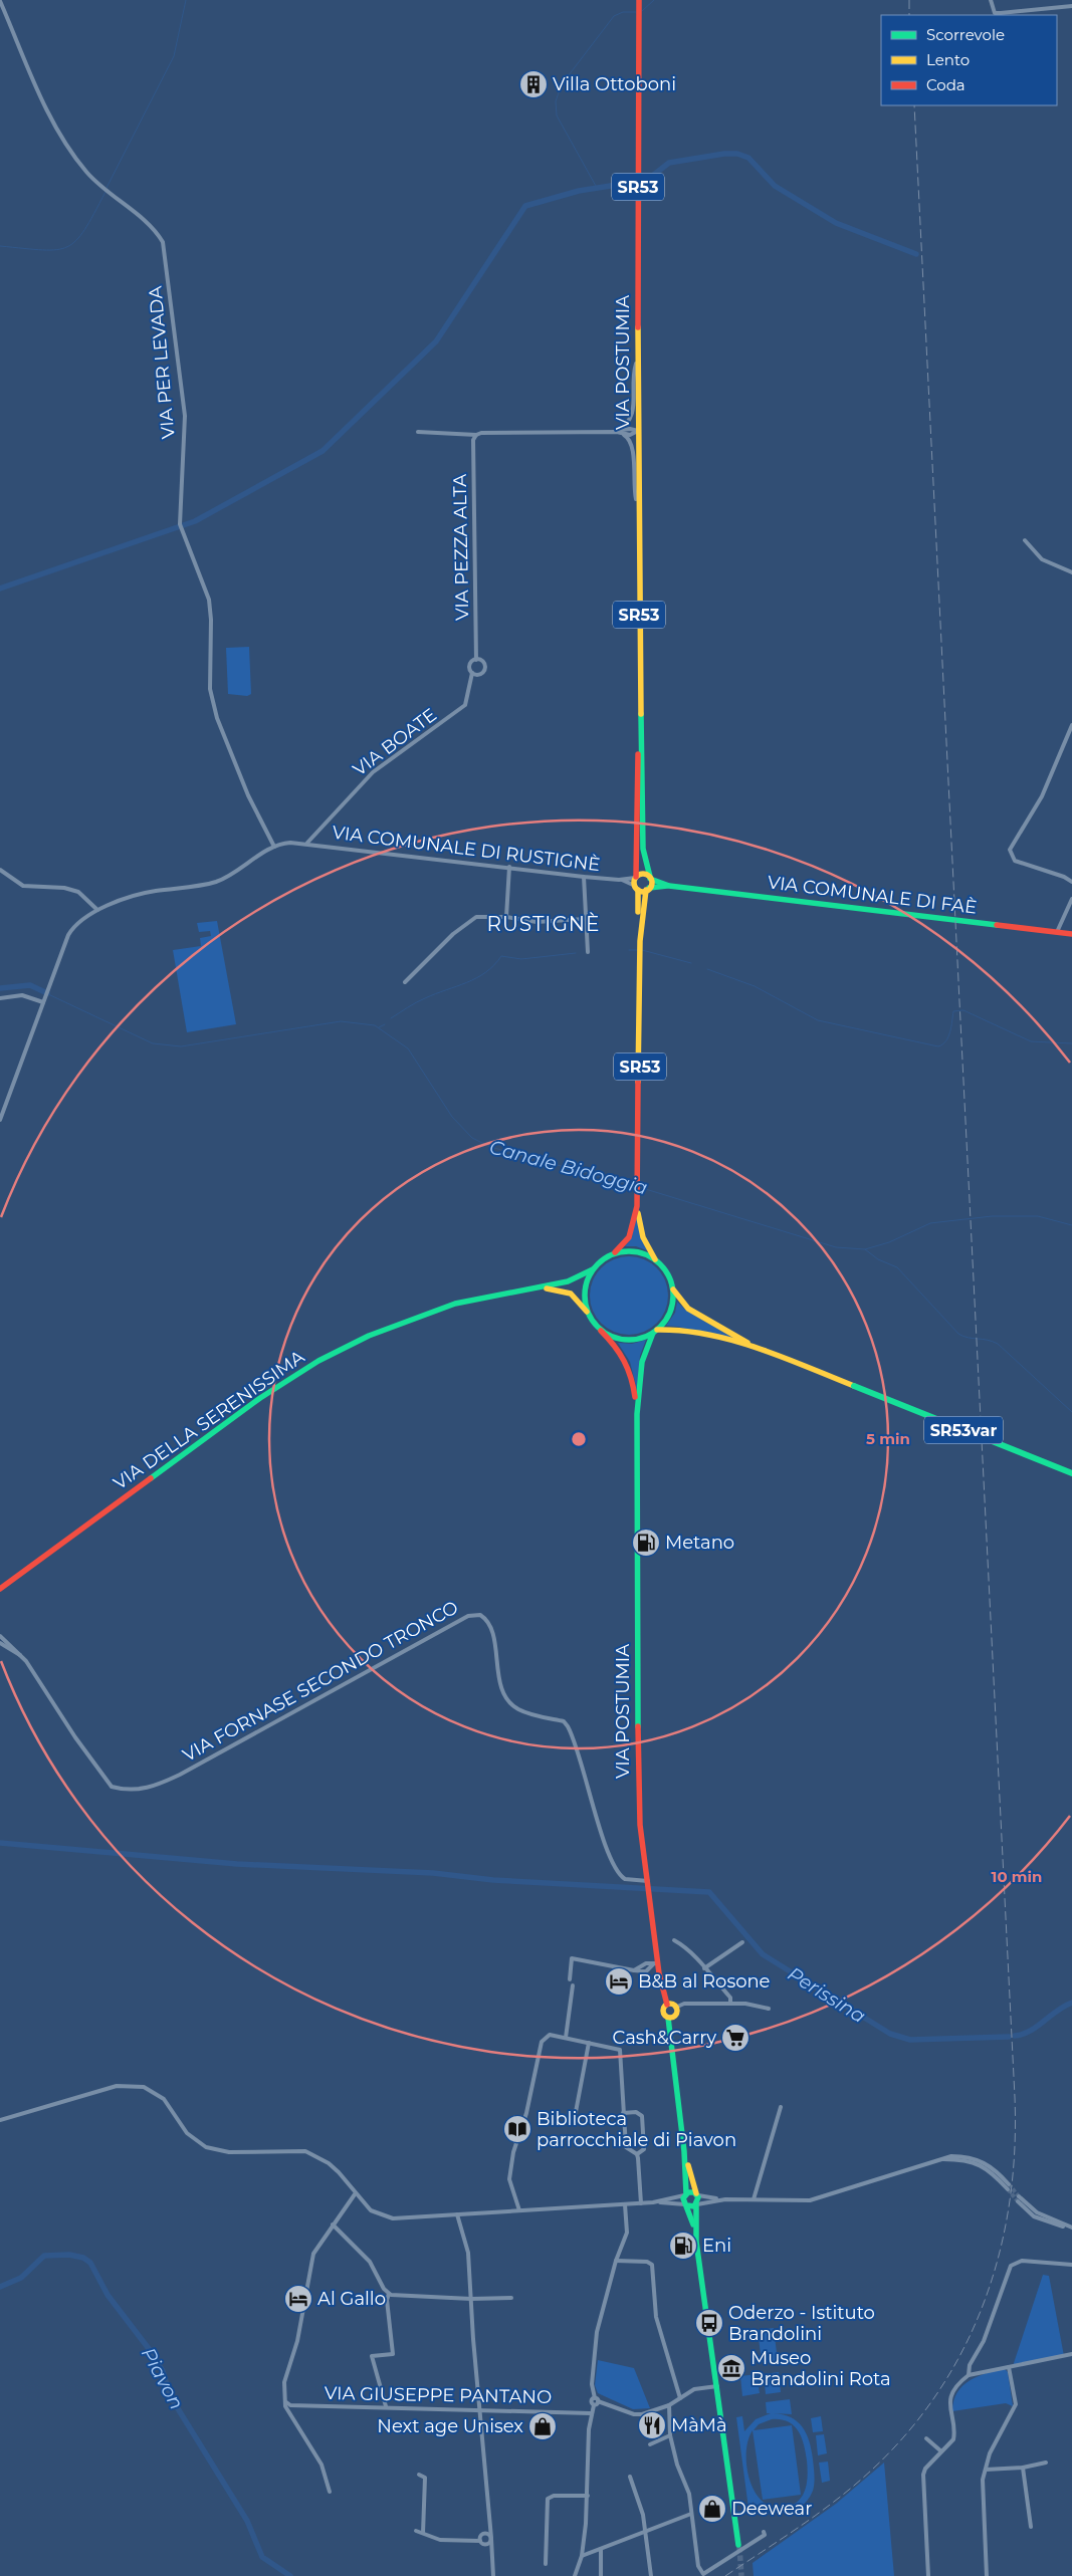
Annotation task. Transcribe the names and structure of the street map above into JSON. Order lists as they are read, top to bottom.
{
  "streets": {
    "main road": [
      "SR53",
      "VIA POSTUMIA",
      "VIA COMUNALE DI FAÈ",
      "VIA DELLA SERENISSIMA",
      "SR53var"
    ],
    "street": [
      "VIA PER LEVADA",
      "VIA PEZZA ALTA",
      "VIA BOATE",
      "VIA COMUNALE DI RUSTIGNÈ",
      "VIA FORNASE SECONDO TRONCO",
      "VIA GIUSEPPE PANTANO"
    ]
  },
  "crossings": [
    ["SR53", "VIA POSTUMIA"],
    ["SR53", "VIA COMUNALE DI RUSTIGNÈ"],
    ["SR53", "VIA COMUNALE DI FAÈ"],
    ["SR53", "SR53var"],
    ["VIA PER LEVADA", "VIA COMUNALE DI RUSTIGNÈ"],
    ["VIA POSTUMIA", "VIA COMUNALE DI RUSTIGNÈ"],
    ["VIA POSTUMIA", "VIA COMUNALE DI FAÈ"],
    ["VIA POSTUMIA", "SR53var"],
    ["VIA POSTUMIA", "VIA FORNASE SECONDO TRONCO"],
    ["VIA PEZZA ALTA", "VIA BOATE"],
    ["VIA BOATE", "VIA COMUNALE DI RUSTIGNÈ"],
    ["VIA COMUNALE DI RUSTIGNÈ", "VIA COMUNALE DI FAÈ"]
  ],
  "districts": ["RUSTIGNÈ"],
  "water": ["Canale Bidoggia", "Perissina", "Piavon"],
  "places": {
    "building": ["Villa Ottoboni"],
    "fuel station": ["Metano", "Eni"],
    "hotel": ["B&B al Rosone", "Al Gallo"],
    "supermarket": ["Cash&Carry"],
    "library": ["Biblioteca parrocchiale di Piavon"],
    "bus stop": ["Oderzo - Istituto Brandolini"],
    "museum": ["Museo Brandolini Rota"],
    "restaurant": ["MàMà"],
    "shop": ["Next age Unisex", "Deewear"]
  },
  "legend": ["Scorrevole", "Lento", "Coda"],
  "rings": ["5 min", "10 min"]
}
